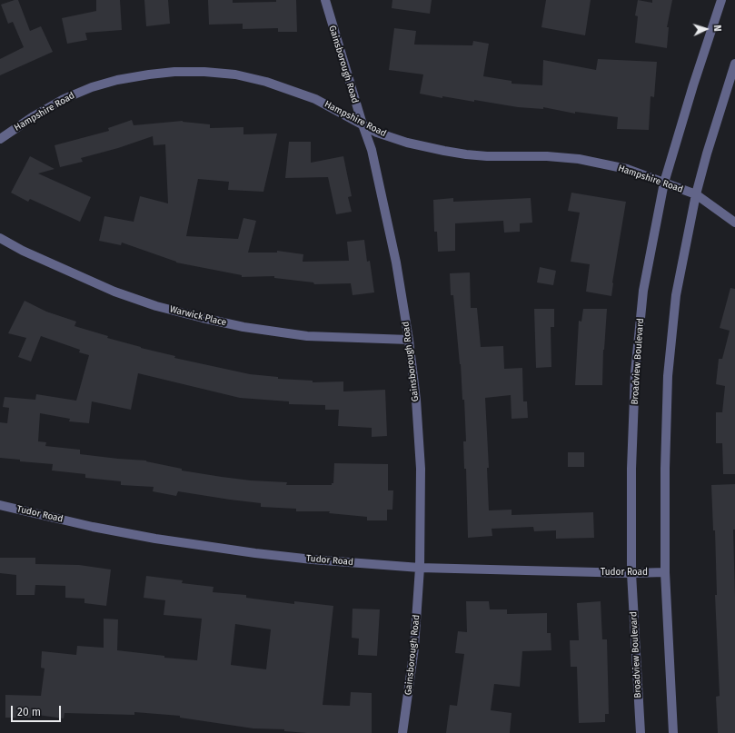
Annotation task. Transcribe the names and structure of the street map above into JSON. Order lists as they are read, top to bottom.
{
  "streets": {
    "street": [
      "Gainsborough Road",
      "Hampshire Road",
      "Warwick Place",
      "Broadview Boulevard",
      "Tudor Road"
    ]
  },
  "crossings": [
    ["Gainsborough Road", "Hampshire Road"],
    ["Gainsborough Road", "Warwick Place"],
    ["Gainsborough Road", "Tudor Road"],
    ["Hampshire Road", "Broadview Boulevard"],
    ["Broadview Boulevard", "Tudor Road"]
  ],
  "scale_bar": "20 m",
  "north": "right"
}
